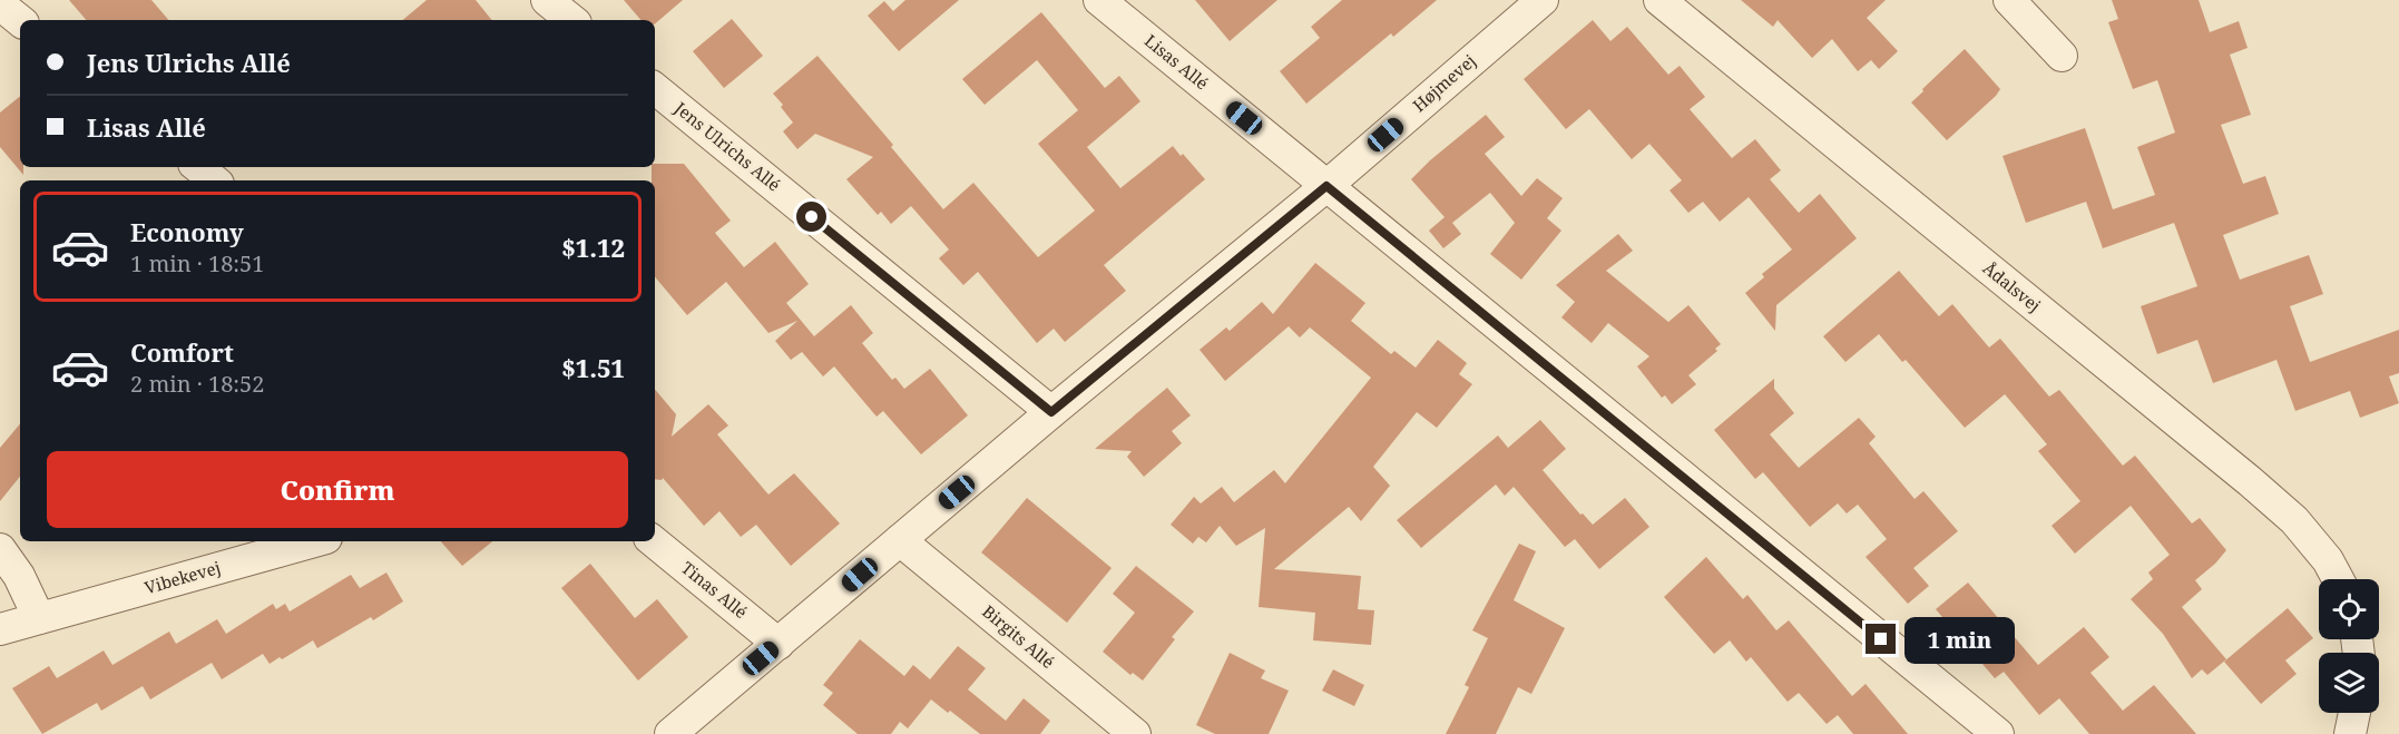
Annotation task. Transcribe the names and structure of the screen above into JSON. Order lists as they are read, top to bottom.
{
  "streets": {
    "street": [
      "Lisas Allé",
      "Højmevej",
      "Jens Ulrichs Allé",
      "Ådalsvej",
      "Vibekevej",
      "Tinas Allé",
      "Birgits Allé"
    ]
  },
  "crossings": [
    ["Lisas Allé", "Højmevej"],
    ["Højmevej", "Jens Ulrichs Allé"],
    ["Højmevej", "Tinas Allé"],
    ["Højmevej", "Birgits Allé"]
  ],
  "page": {
    "banner": ["Jens Ulrichs Allé", "Lisas Allé"],
    "list": [
      {
        "name": "Economy",
        "note": "1 min · 18:51",
        "value": "$1.12"
      },
      {
        "name": "Comfort",
        "note": "2 min · 18:52",
        "value": "$1.51"
      }
    ],
    "buttons": "Confirm",
    "bubble": "1 min"
  }
}
